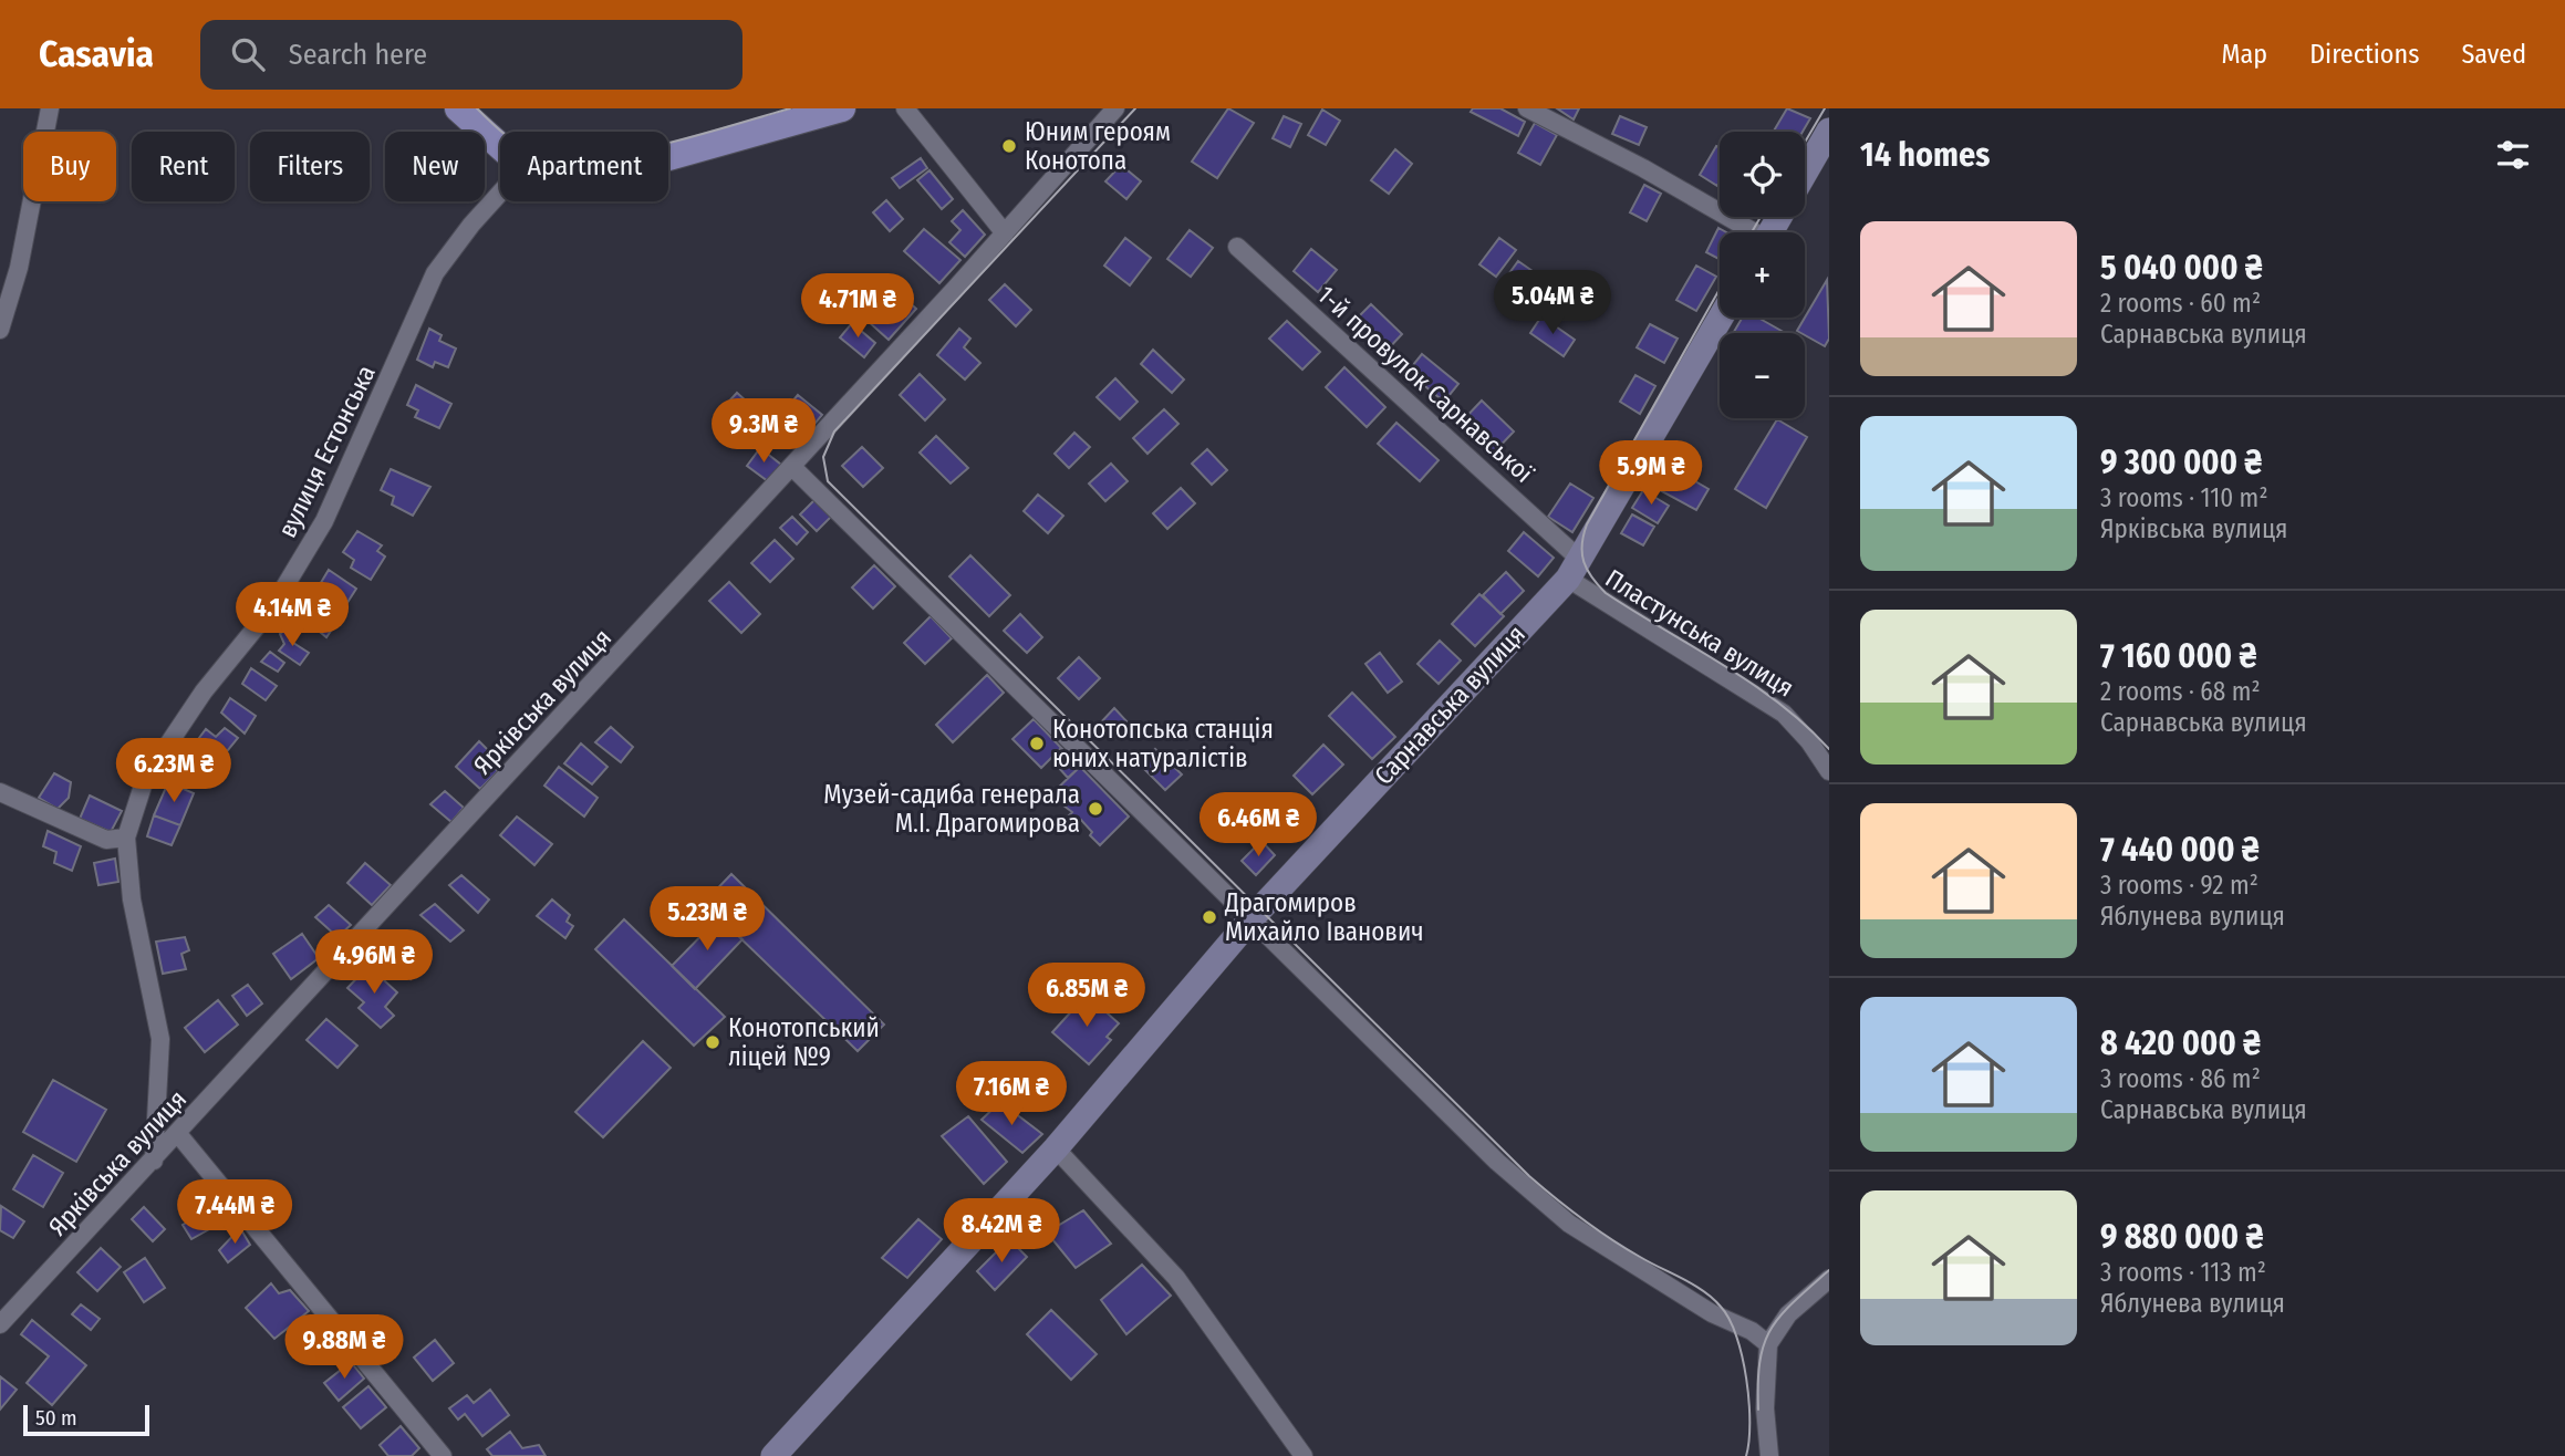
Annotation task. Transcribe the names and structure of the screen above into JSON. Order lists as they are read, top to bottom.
{
  "streets": {
    "street": [
      "1-й провулок Сарнавської",
      "вулиця Естонська",
      "Пластунська вулиця",
      "Ярківська вулиця",
      "Сарнавська вулиця"
    ]
  },
  "crossings": [
    ["1-й провулок Сарнавської", "Пластунська вулиця"],
    ["1-й провулок Сарнавської", "Сарнавська вулиця"],
    ["вулиця Естонська", "Ярківська вулиця"],
    ["Пластунська вулиця", "Сарнавська вулиця"]
  ],
  "places": [
    "Юним героям Конотопа",
    "Конотопська станція юних натуралістів",
    "Музей-садиба генерала М.І. Драгомирова",
    "Драгомиров Михайло Іванович",
    "Конотопський ліцей №9"
  ],
  "scale_bar": "50 m",
  "page": {
    "header": "Casavia",
    "search": "Search here",
    "nav": ["Map", "Directions", "Saved"],
    "heading": "14 homes",
    "map_buttons": ["+", "−"],
    "chip": [
      "Buy",
      "Rent",
      "Filters",
      "New",
      "Apartment"
    ],
    "list": [
      {
        "name": "5 040 000 ₴",
        "note": "2 rooms · 60 m² · Сарнавська вулиця"
      },
      {
        "name": "9 300 000 ₴",
        "note": "3 rooms · 110 m² · Ярківська вулиця"
      },
      {
        "name": "7 160 000 ₴",
        "note": "2 rooms · 68 m² · Сарнавська вулиця"
      },
      {
        "name": "7 440 000 ₴",
        "note": "3 rooms · 92 m² · Яблунева вулиця"
      },
      {
        "name": "8 420 000 ₴",
        "note": "3 rooms · 86 m² · Сарнавська вулиця"
      },
      {
        "name": "9 880 000 ₴",
        "note": "3 rooms · 113 m² · Яблунева вулиця"
      }
    ],
    "price": [
      "5.04M ₴",
      "4.71M ₴",
      "9.3M ₴",
      "5.9M ₴",
      "4.14M ₴",
      "6.23M ₴",
      "6.46M ₴",
      "5.23M ₴",
      "4.96M ₴",
      "6.85M ₴",
      "7.16M ₴",
      "7.44M ₴",
      "8.42M ₴",
      "9.88M ₴"
    ],
    "scale": "50 m"
  }
}
